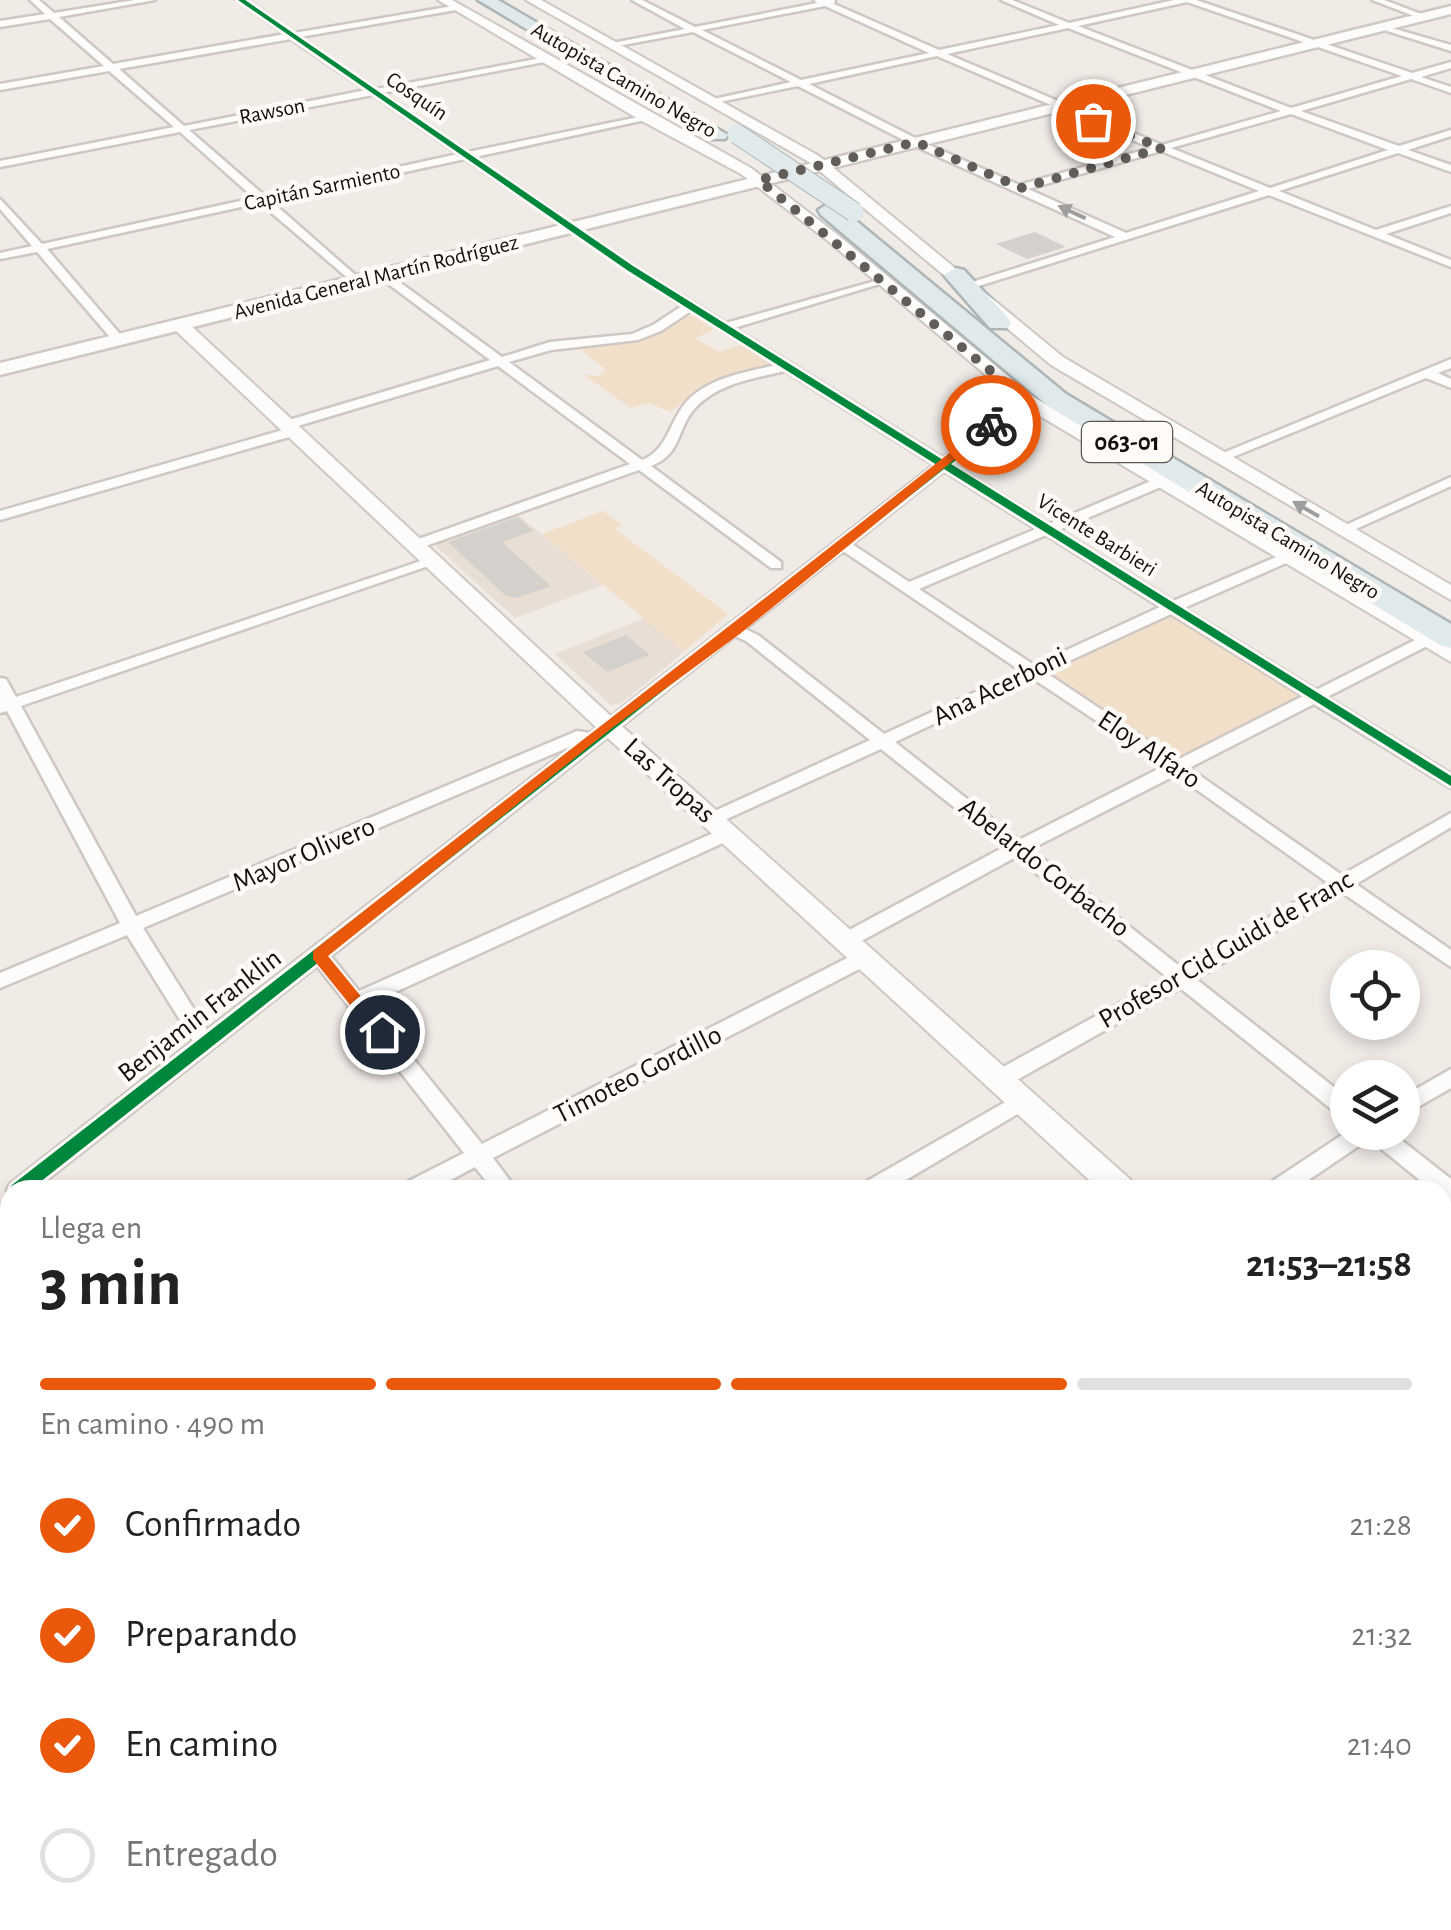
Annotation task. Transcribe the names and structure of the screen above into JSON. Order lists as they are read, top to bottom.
{
  "streets": {
    "highway": ["Autopista Camino Negro", "063-01"],
    "main road": ["Avenida General Martín Rodríguez"],
    "street": [
      "Cosquín",
      "Rawson",
      "Capitán Sarmiento",
      "Vicente Barbieri",
      "Ana Acerboni",
      "Eloy Alfaro",
      "Las Tropas",
      "Mayor Olivero",
      "Abelardo Corbacho",
      "Profesor Cid Guidi de Franc",
      "Benjamin Franklin",
      "Timoteo Gordillo"
    ]
  },
  "crossings": [
    ["Autopista Camino Negro", "Ana Acerboni"],
    ["Autopista Camino Negro", "Timoteo Gordillo"],
    ["Cosquín", "Rawson"],
    ["Cosquín", "Capitán Sarmiento"],
    ["Cosquín", "Avenida General Martín Rodríguez"],
    ["Cosquín", "Vicente Barbieri"],
    ["Avenida General Martín Rodríguez", "Vicente Barbieri"],
    ["Avenida General Martín Rodríguez", "Las Tropas"],
    ["Vicente Barbieri", "Ana Acerboni"],
    ["Vicente Barbieri", "Benjamin Franklin"],
    ["Vicente Barbieri", "Timoteo Gordillo"],
    ["Ana Acerboni", "Eloy Alfaro"],
    ["Ana Acerboni", "Las Tropas"],
    ["Ana Acerboni", "Abelardo Corbacho"],
    ["Eloy Alfaro", "Profesor Cid Guidi de Franc"],
    ["Eloy Alfaro", "Benjamin Franklin"],
    ["Eloy Alfaro", "Timoteo Gordillo"],
    ["Las Tropas", "Mayor Olivero"],
    ["Las Tropas", "Profesor Cid Guidi de Franc"],
    ["Las Tropas", "Benjamin Franklin"],
    ["Las Tropas", "Timoteo Gordillo"],
    ["Mayor Olivero", "Benjamin Franklin"],
    ["Abelardo Corbacho", "Profesor Cid Guidi de Franc"],
    ["Abelardo Corbacho", "Benjamin Franklin"],
    ["Abelardo Corbacho", "Timoteo Gordillo"]
  ],
  "page": {
    "heading": ["3 min", "Llega en", "21:53–21:58"],
    "bar": "En camino · 490 m",
    "list": [
      ["Confirmado", "21:28"],
      ["Preparando", "21:32"],
      ["En camino", "21:40"],
      "Entregado"
    ]
  }
}
